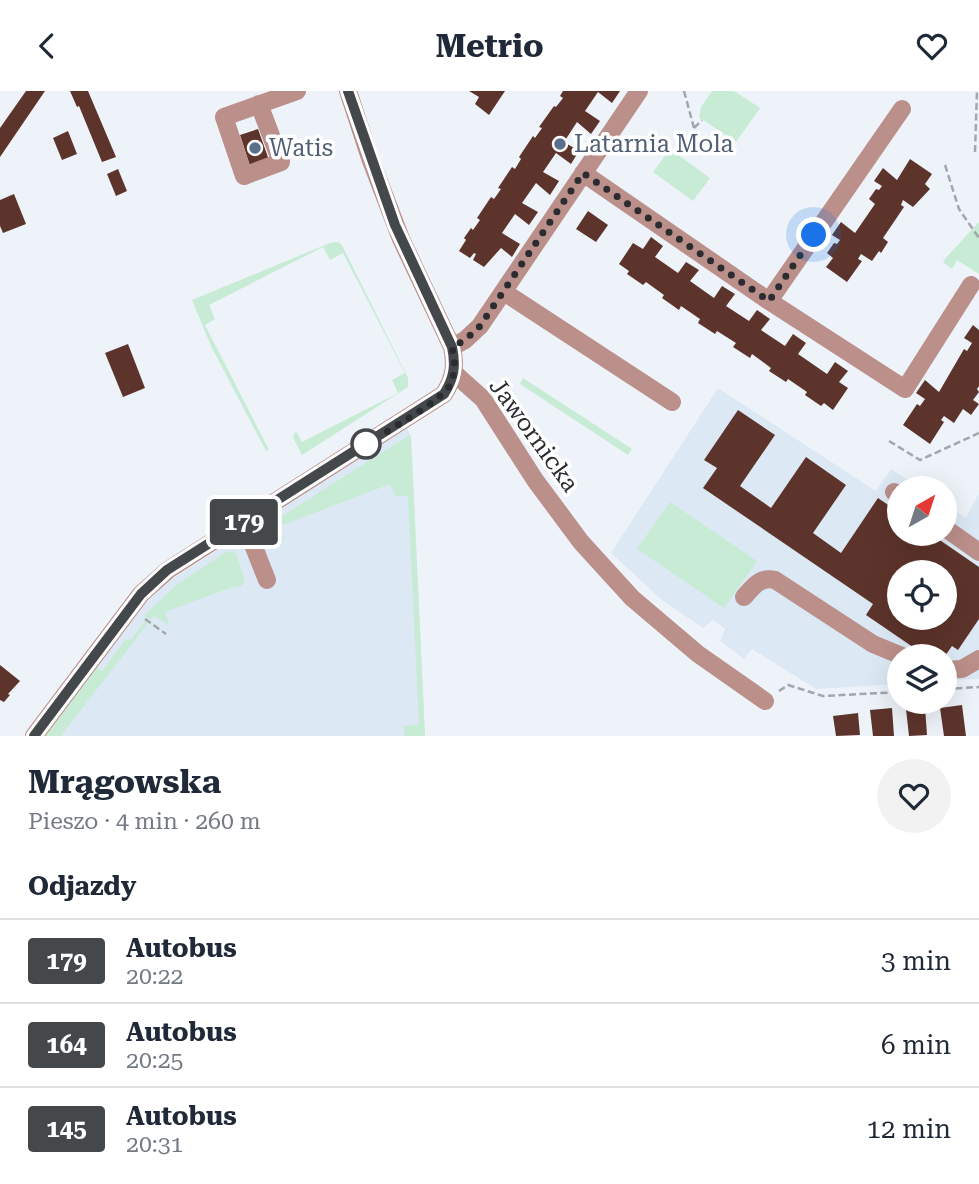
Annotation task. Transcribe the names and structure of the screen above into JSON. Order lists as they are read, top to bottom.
{
  "streets": {
    "street": ["Jawornicka"]
  },
  "places": ["Latarnia Mola", "Watis"],
  "lines": ["bus line 179"],
  "north": "top right",
  "page": {
    "header": "Metrio",
    "on_map": "179",
    "heading": [
      ["Mrągowska", "Pieszo · 4 min · 260 m"],
      "Odjazdy"
    ],
    "list": [
      {
        "mark": "179",
        "name": "Autobus",
        "note": "20:22",
        "value": "3 min"
      },
      {
        "mark": "164",
        "name": "Autobus",
        "note": "20:25",
        "value": "6 min"
      },
      {
        "mark": "145",
        "name": "Autobus",
        "note": "20:31",
        "value": "12 min"
      }
    ]
  }
}
